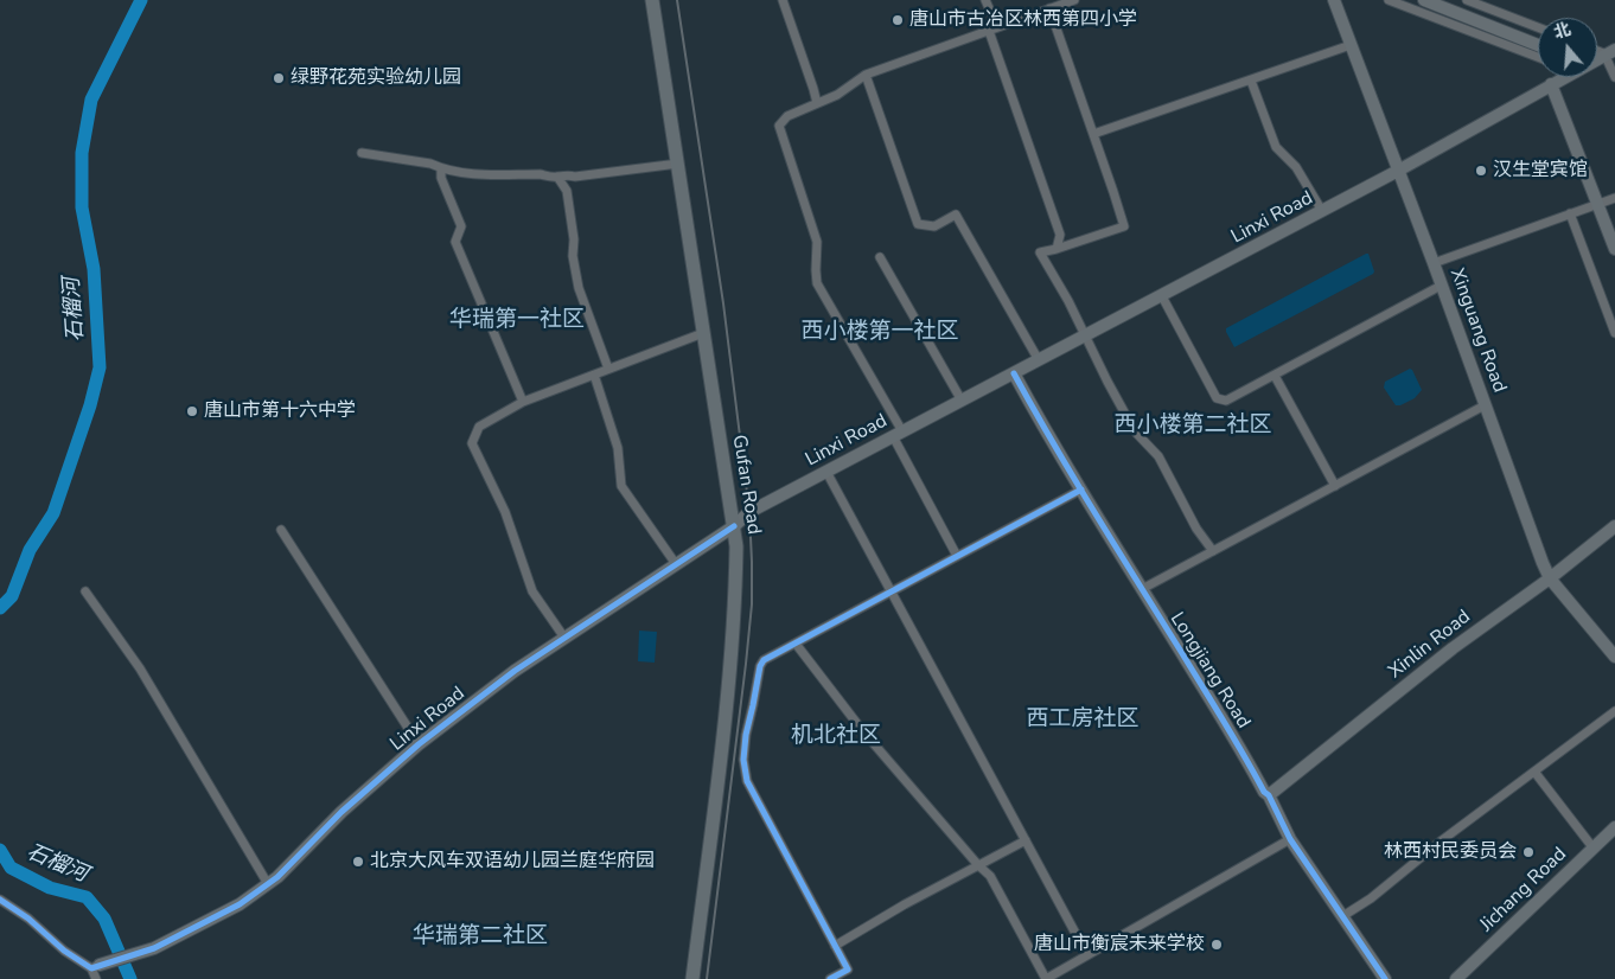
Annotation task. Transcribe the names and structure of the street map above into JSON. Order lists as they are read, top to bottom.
{
  "streets": {
    "main road": ["Gufan Road"],
    "street": [
      "Linxi Road",
      "Xinguang Road",
      "Xinlin Road",
      "Longjiang Road",
      "Jichang Road"
    ]
  },
  "crossings": [
    ["Linxi Road", "Xinguang Road"],
    ["Linxi Road", "Gufan Road"],
    ["Linxi Road", "Longjiang Road"],
    ["Xinguang Road", "Xinlin Road"],
    ["Xinlin Road", "Longjiang Road"]
  ],
  "districts": [
    "华瑞第一社区",
    "西小楼第一社区",
    "西小楼第二社区",
    "西工房社区",
    "机北社区",
    "华瑞第二社区"
  ],
  "water": ["石榴河"],
  "places": [
    "唐山市古冶区林西第四小学",
    "绿野花苑实验幼儿园",
    "汉生堂宾馆",
    "唐山市第十六中学",
    "林西村民委员会",
    "北京大风车双语幼儿园兰庭华府园",
    "唐山市衡宸未来学校"
  ],
  "north": "top"
}
